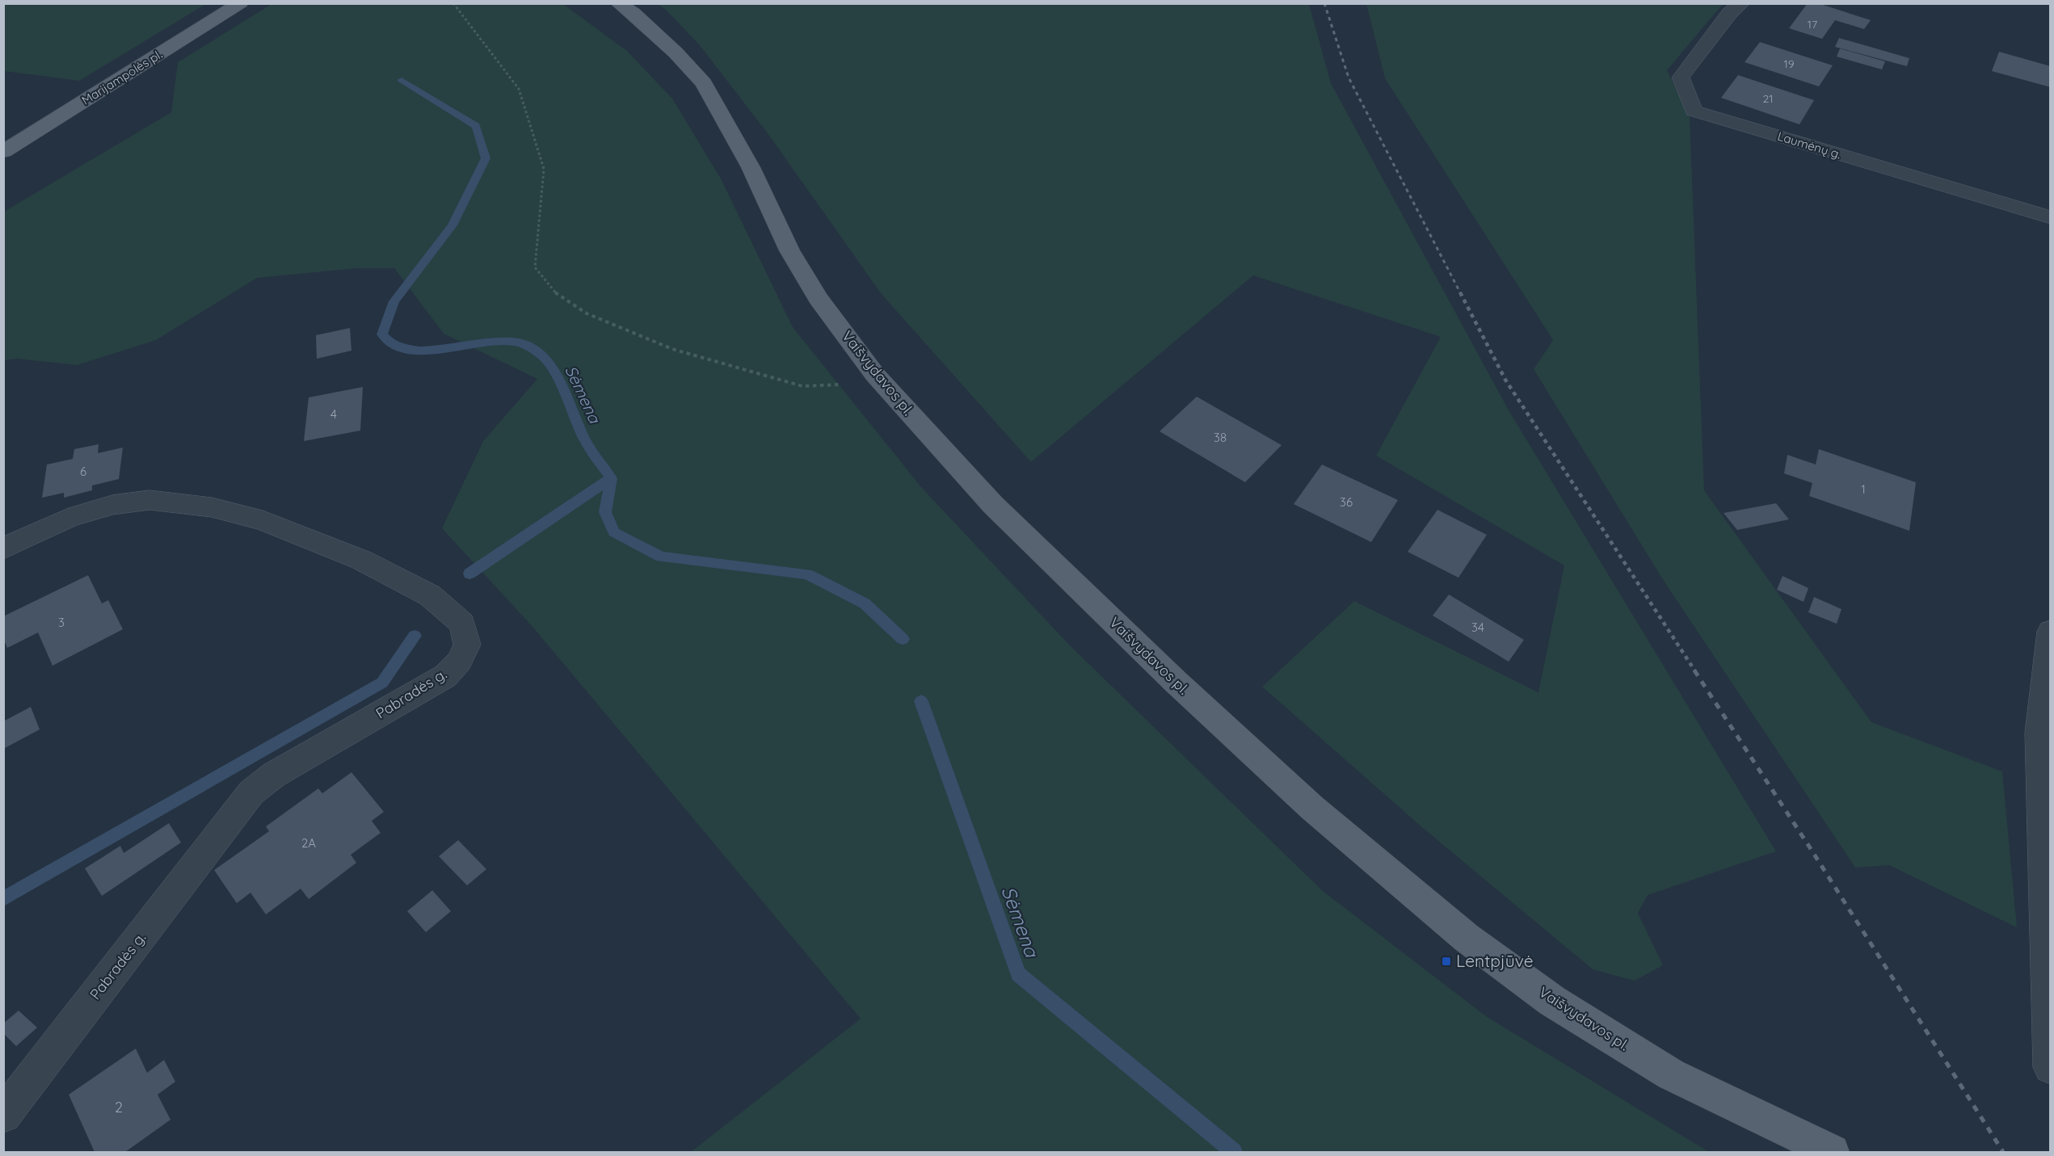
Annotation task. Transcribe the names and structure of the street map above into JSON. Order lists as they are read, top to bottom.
{
  "streets": {
    "main road": ["Marijampolės pl.", "Vaišvydavos pl."],
    "street": ["Laumėnų g.", "Pabradės g."]
  },
  "water": ["Sėmena"],
  "places": {
    "transit": ["Lentpjūvė"]
  },
  "house_numbers": [
    "17",
    "19",
    "21",
    "4",
    "38",
    "6",
    "1",
    "36",
    "3",
    "34",
    "2A",
    "2"
  ]
}
